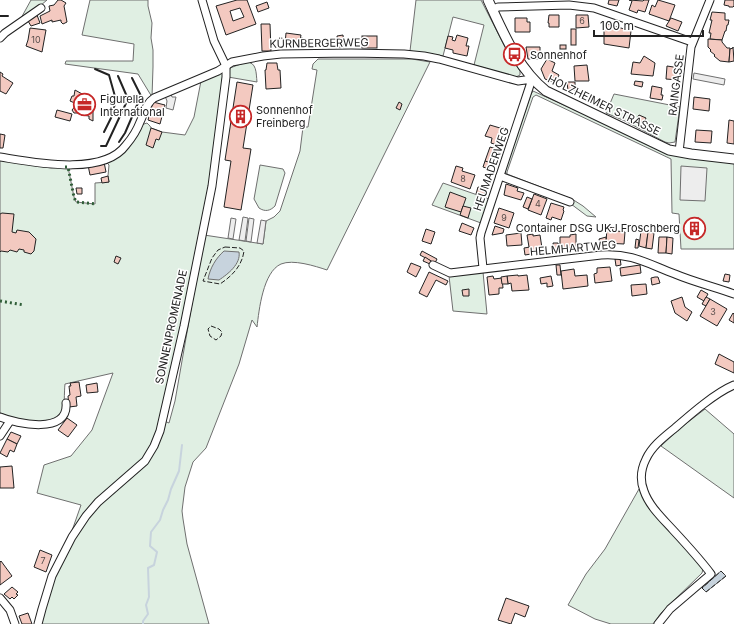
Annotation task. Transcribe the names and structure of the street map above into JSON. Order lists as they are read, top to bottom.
{
  "streets": {
    "street": [
      "KÜRNBERGERWEG",
      "RAINGASSE",
      "HOLZHEIMER STRASSE",
      "HEUMADERWEG",
      "HELMHARTWEG",
      "SONNENPROMENADE"
    ]
  },
  "crossings": [
    ["KÜRNBERGERWEG", "HOLZHEIMER STRASSE"],
    ["KÜRNBERGERWEG", "HEUMADERWEG"],
    ["KÜRNBERGERWEG", "SONNENPROMENADE"],
    ["RAINGASSE", "HOLZHEIMER STRASSE"],
    ["HOLZHEIMER STRASSE", "HEUMADERWEG"],
    ["HEUMADERWEG", "HELMHARTWEG"]
  ],
  "places": {
    "bus stop": ["Sonnenhof"],
    "office": ["Figurella International"],
    "building": ["Sonnenhof Freinberg", "Container DSG UKJ Froschberg"]
  },
  "house_numbers": [
    "6",
    "10",
    "8",
    "4",
    "9",
    "3",
    "7"
  ],
  "scale_bar": "100 m"
}
